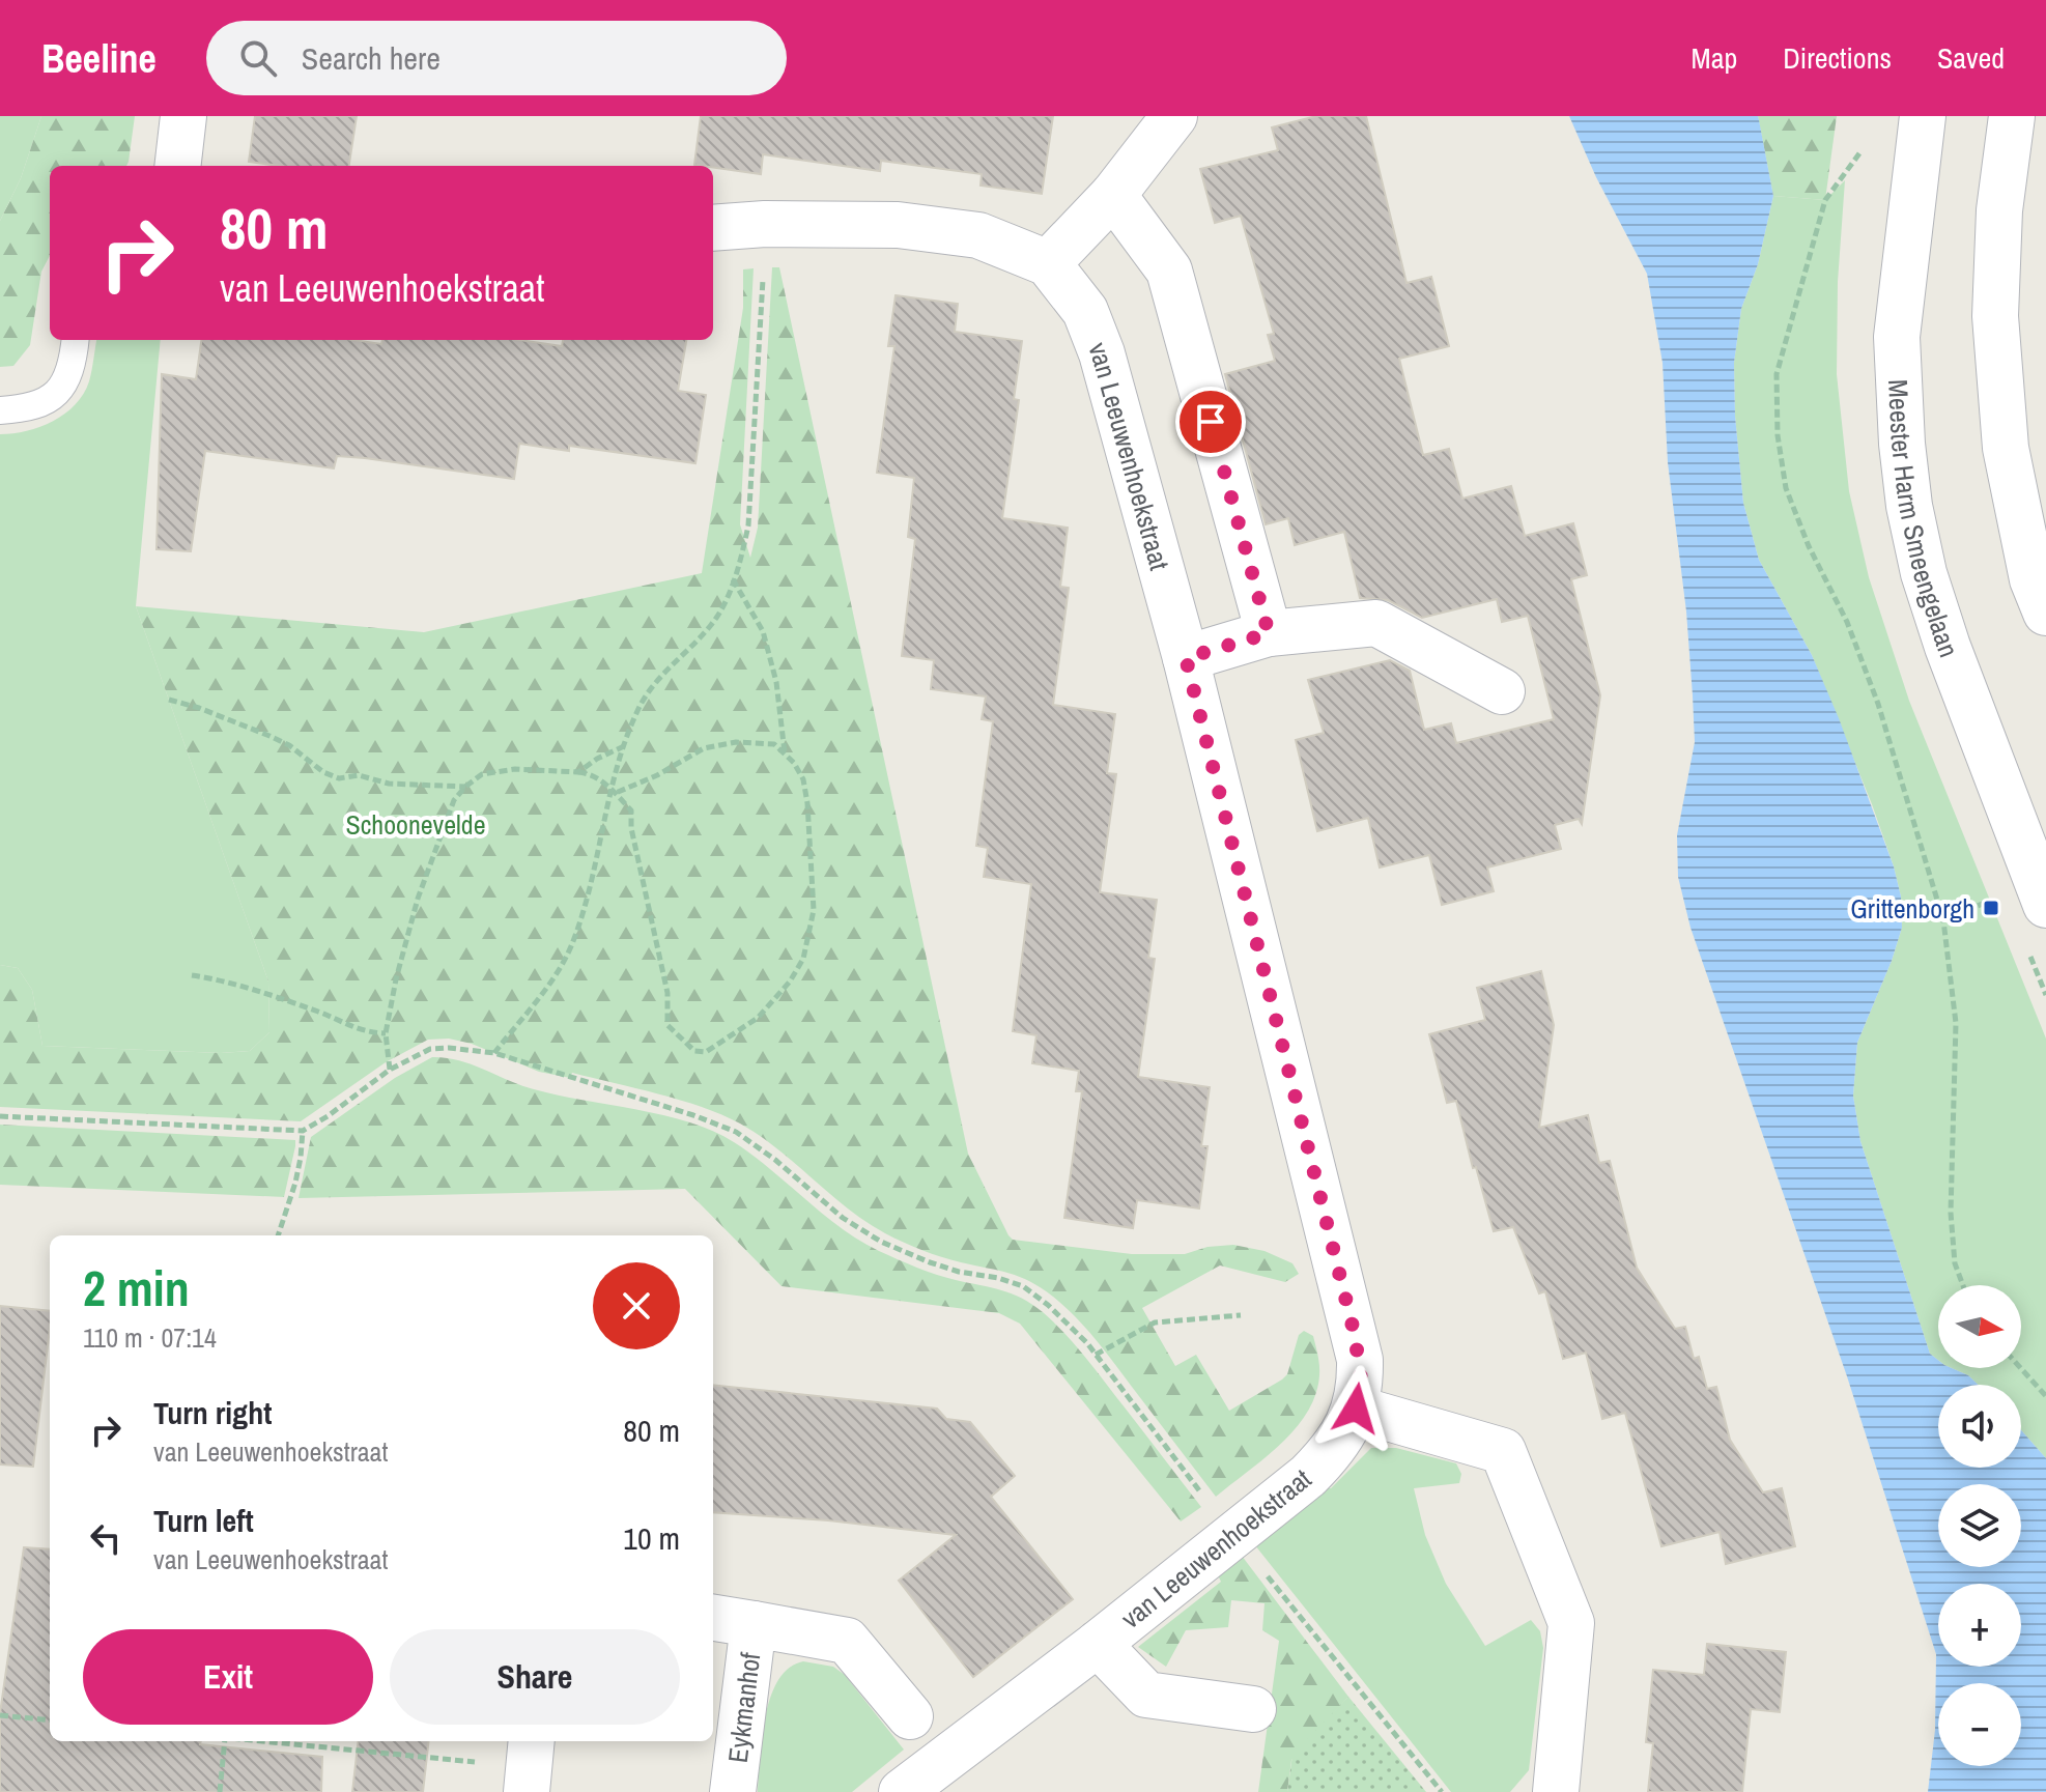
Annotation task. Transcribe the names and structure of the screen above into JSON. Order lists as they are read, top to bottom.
{
  "streets": {
    "street": ["van Leeuwenhoekstraat", "Meester Harm Smeengelaan", "Eykmanhof"]
  },
  "parks": ["Schoonevelde"],
  "places": {
    "transit": ["Grittenborgh"]
  },
  "north": "right",
  "page": {
    "header": "Beeline",
    "search": "Search here",
    "nav": ["Map", "Directions", "Saved"],
    "turn": ["80 m", "van Leeuwenhoekstraat"],
    "heading": ["2 min", "110 m · 07:14"],
    "map_buttons": ["+", "−"],
    "list": [
      {
        "name": "Turn right",
        "note": "van Leeuwenhoekstraat",
        "value": "80 m"
      },
      {
        "name": "Turn left",
        "note": "van Leeuwenhoekstraat",
        "value": "10 m"
      }
    ],
    "buttons": ["Exit", "Share"]
  }
}
